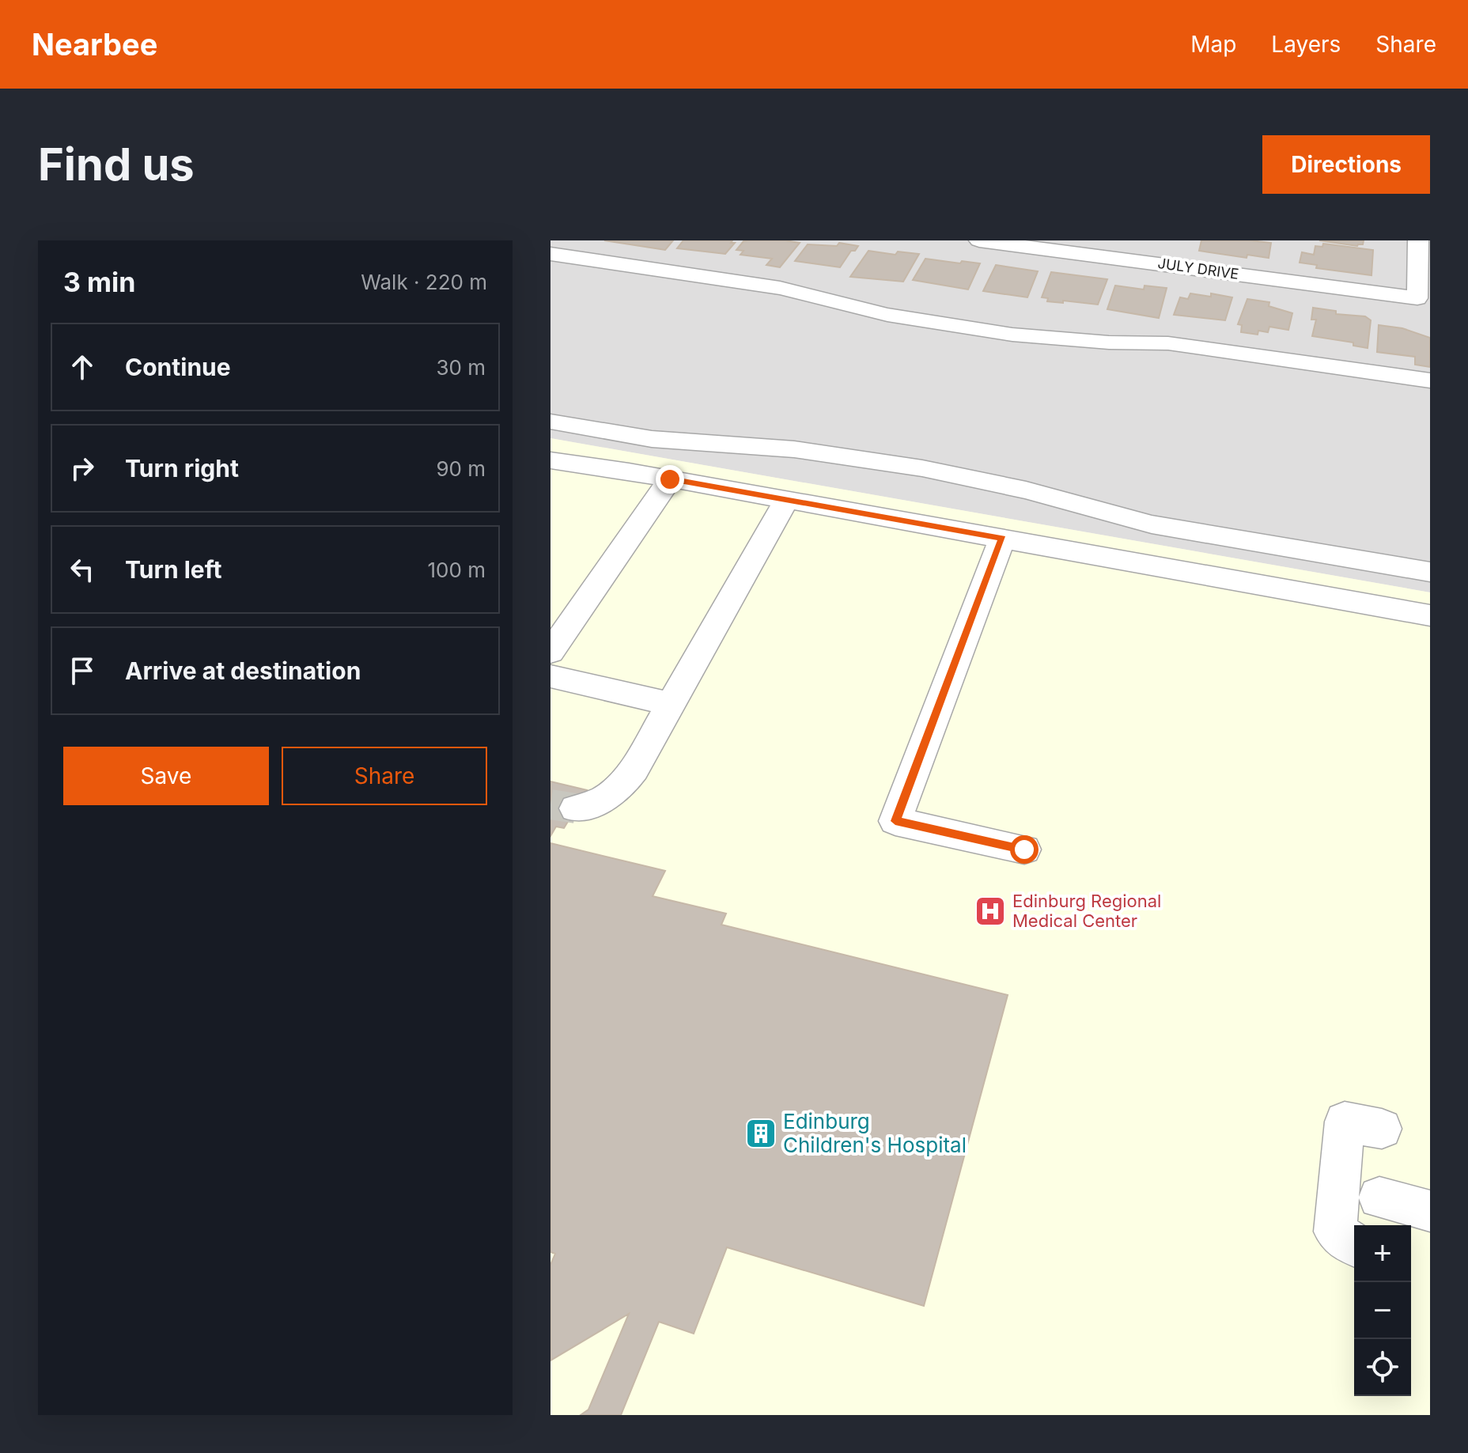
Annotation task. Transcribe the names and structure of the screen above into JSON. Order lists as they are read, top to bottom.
{
  "streets": {
    "street": ["JULY DRIVE"]
  },
  "places": {
    "hospital": ["Edinburg Regional Medical Center"],
    "building": ["Edinburg Children's Hospital"]
  },
  "page": {
    "header": "Nearbee",
    "nav": ["Map", "Layers", "Share"],
    "buttons": [
      "Directions",
      ["Save", "Share"]
    ],
    "title": "Find us",
    "heading": ["3 min", "Walk · 220 m"],
    "list": [
      ["Continue", "30 m"],
      ["Turn right", "90 m"],
      ["Turn left", "100 m"],
      "Arrive at destination"
    ],
    "map_buttons": ["+", "−"]
  }
}
